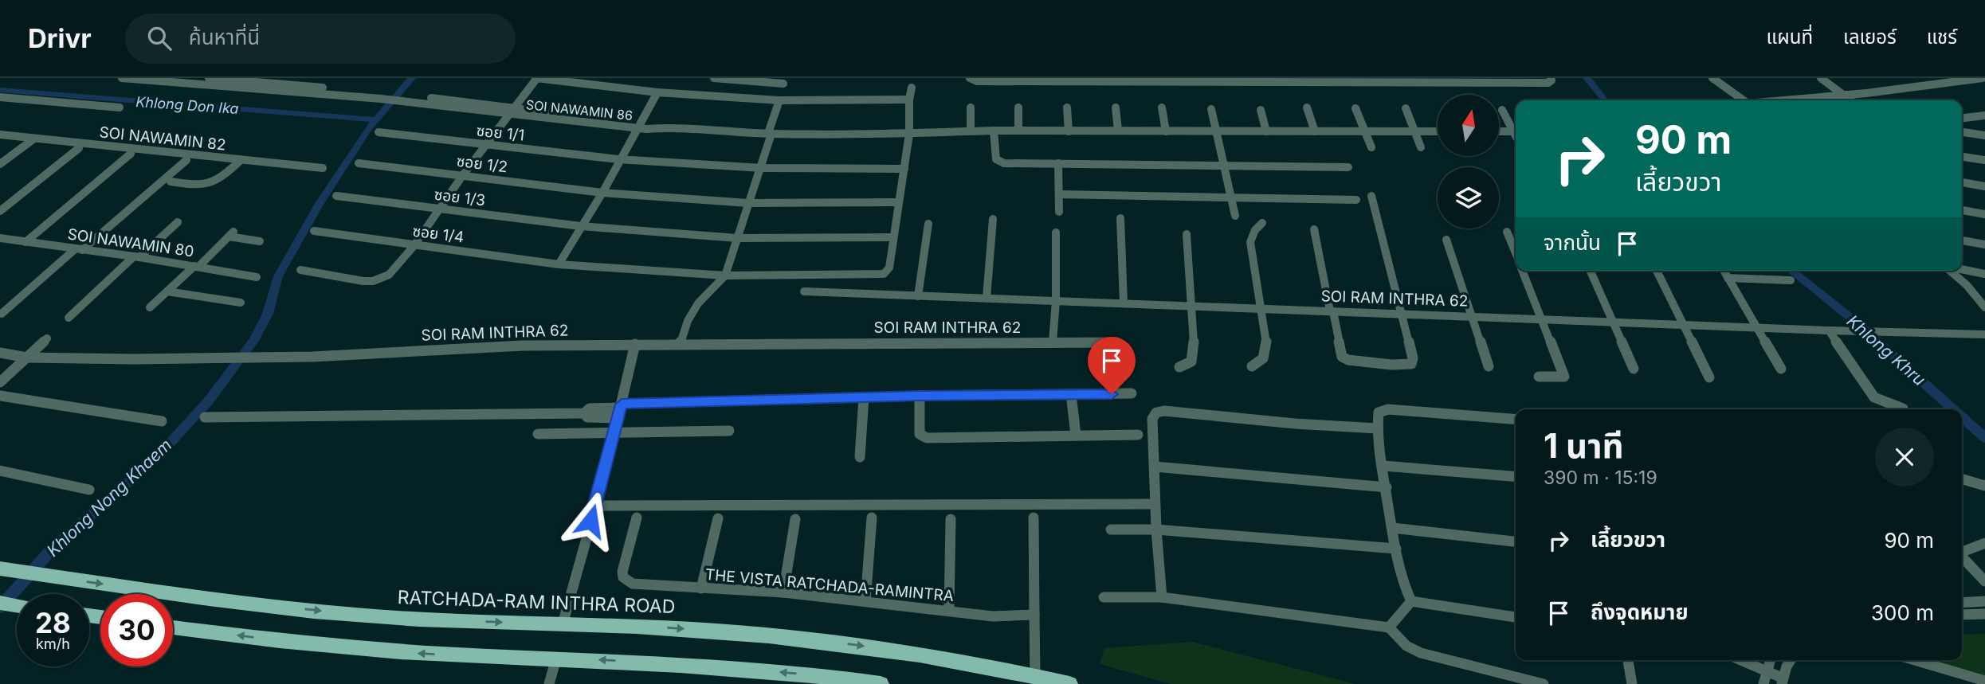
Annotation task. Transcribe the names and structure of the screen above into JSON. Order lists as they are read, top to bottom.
{
  "streets": {
    "main road": ["RATCHADA-RAM INTHRA ROAD"],
    "street": [
      "SOI NAWAMIN 86",
      "ซอย 1/1",
      "SOI NAWAMIN 82",
      "ซอย 1/2",
      "ซอย 1/3",
      "ซอย 1/4",
      "SOI NAWAMIN 80",
      "SOI RAM INTHRA 62",
      "THE VISTA RATCHADA-RAMINTRA"
    ]
  },
  "water": ["Khlong Don Ika", "Khlong Khru", "Khlong Nong Khaem"],
  "north": "top",
  "page": {
    "header": "Drivr",
    "search": "ค้นหาที่นี่",
    "nav": ["แผนที่", "เลเยอร์", "แชร์"],
    "turn": ["90 m", "เลี้ยวขวา"],
    "then": "จากนั้น",
    "heading": ["1 นาที", "390 m · 15:19"],
    "list": [
      {
        "name": "เลี้ยวขวา",
        "value": "90 m"
      },
      {
        "name": "ถึงจุดหมาย",
        "value": "300 m"
      }
    ],
    "speed": "28 km/h",
    "limit": "30"
  }
}
